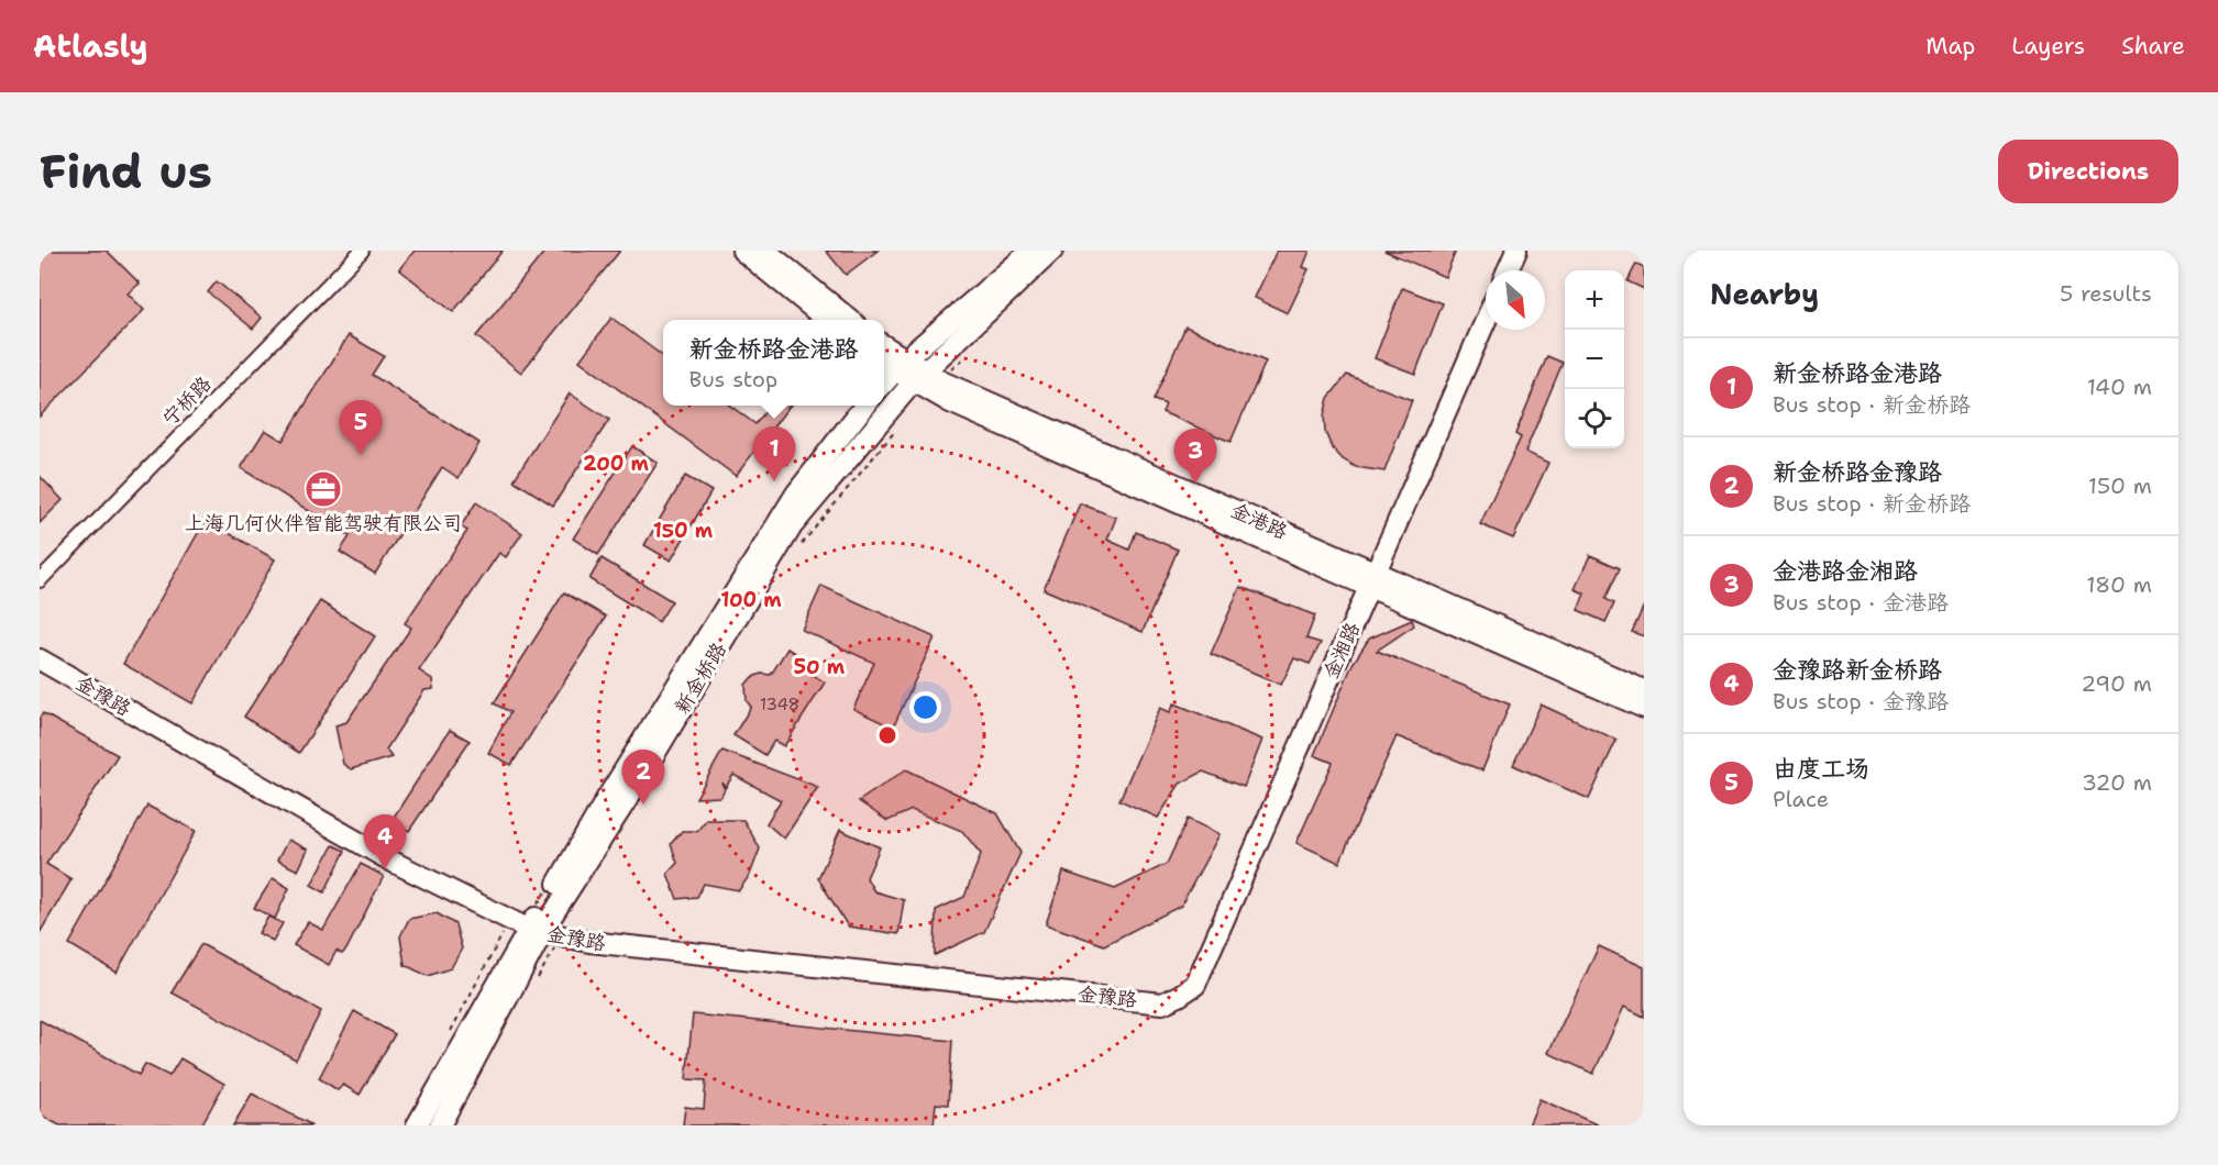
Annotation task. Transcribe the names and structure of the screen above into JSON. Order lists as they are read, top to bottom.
{
  "streets": {
    "street": [
      "宁桥路",
      "金港路",
      "金湘路",
      "新金桥路",
      "金豫路"
    ]
  },
  "crossings": [
    ["金港路", "金湘路"],
    ["金港路", "新金桥路"],
    ["金湘路", "金豫路"],
    ["新金桥路", "金豫路"]
  ],
  "places": {
    "office": ["上海几何伙伴智能驾驶有限公司"]
  },
  "house_numbers": ["1348"],
  "north": "bottom right",
  "page": {
    "header": "Atlasly",
    "nav": ["Map", "Layers", "Share"],
    "buttons": "Directions",
    "title": "Find us",
    "heading": ["Nearby", "5 results"],
    "map_buttons": ["+", "−"],
    "popup": ["新金桥路金港路", "Bus stop"],
    "list": [
      {
        "mark": "1",
        "name": "新金桥路金港路",
        "note": "Bus stop · 新金桥路",
        "value": "140 m"
      },
      {
        "mark": "2",
        "name": "新金桥路金豫路",
        "note": "Bus stop · 新金桥路",
        "value": "150 m"
      },
      {
        "mark": "3",
        "name": "金港路金湘路",
        "note": "Bus stop · 金港路",
        "value": "180 m"
      },
      {
        "mark": "4",
        "name": "金豫路新金桥路",
        "note": "Bus stop · 金豫路",
        "value": "290 m"
      },
      {
        "mark": "5",
        "name": "由度工场",
        "note": "Place",
        "value": "320 m"
      }
    ],
    "pins": [
      "5",
      "1",
      "3",
      "2",
      "4"
    ]
  },
  "rings": [
    "200 m",
    "150 m",
    "100 m",
    "50 m"
  ]
}
